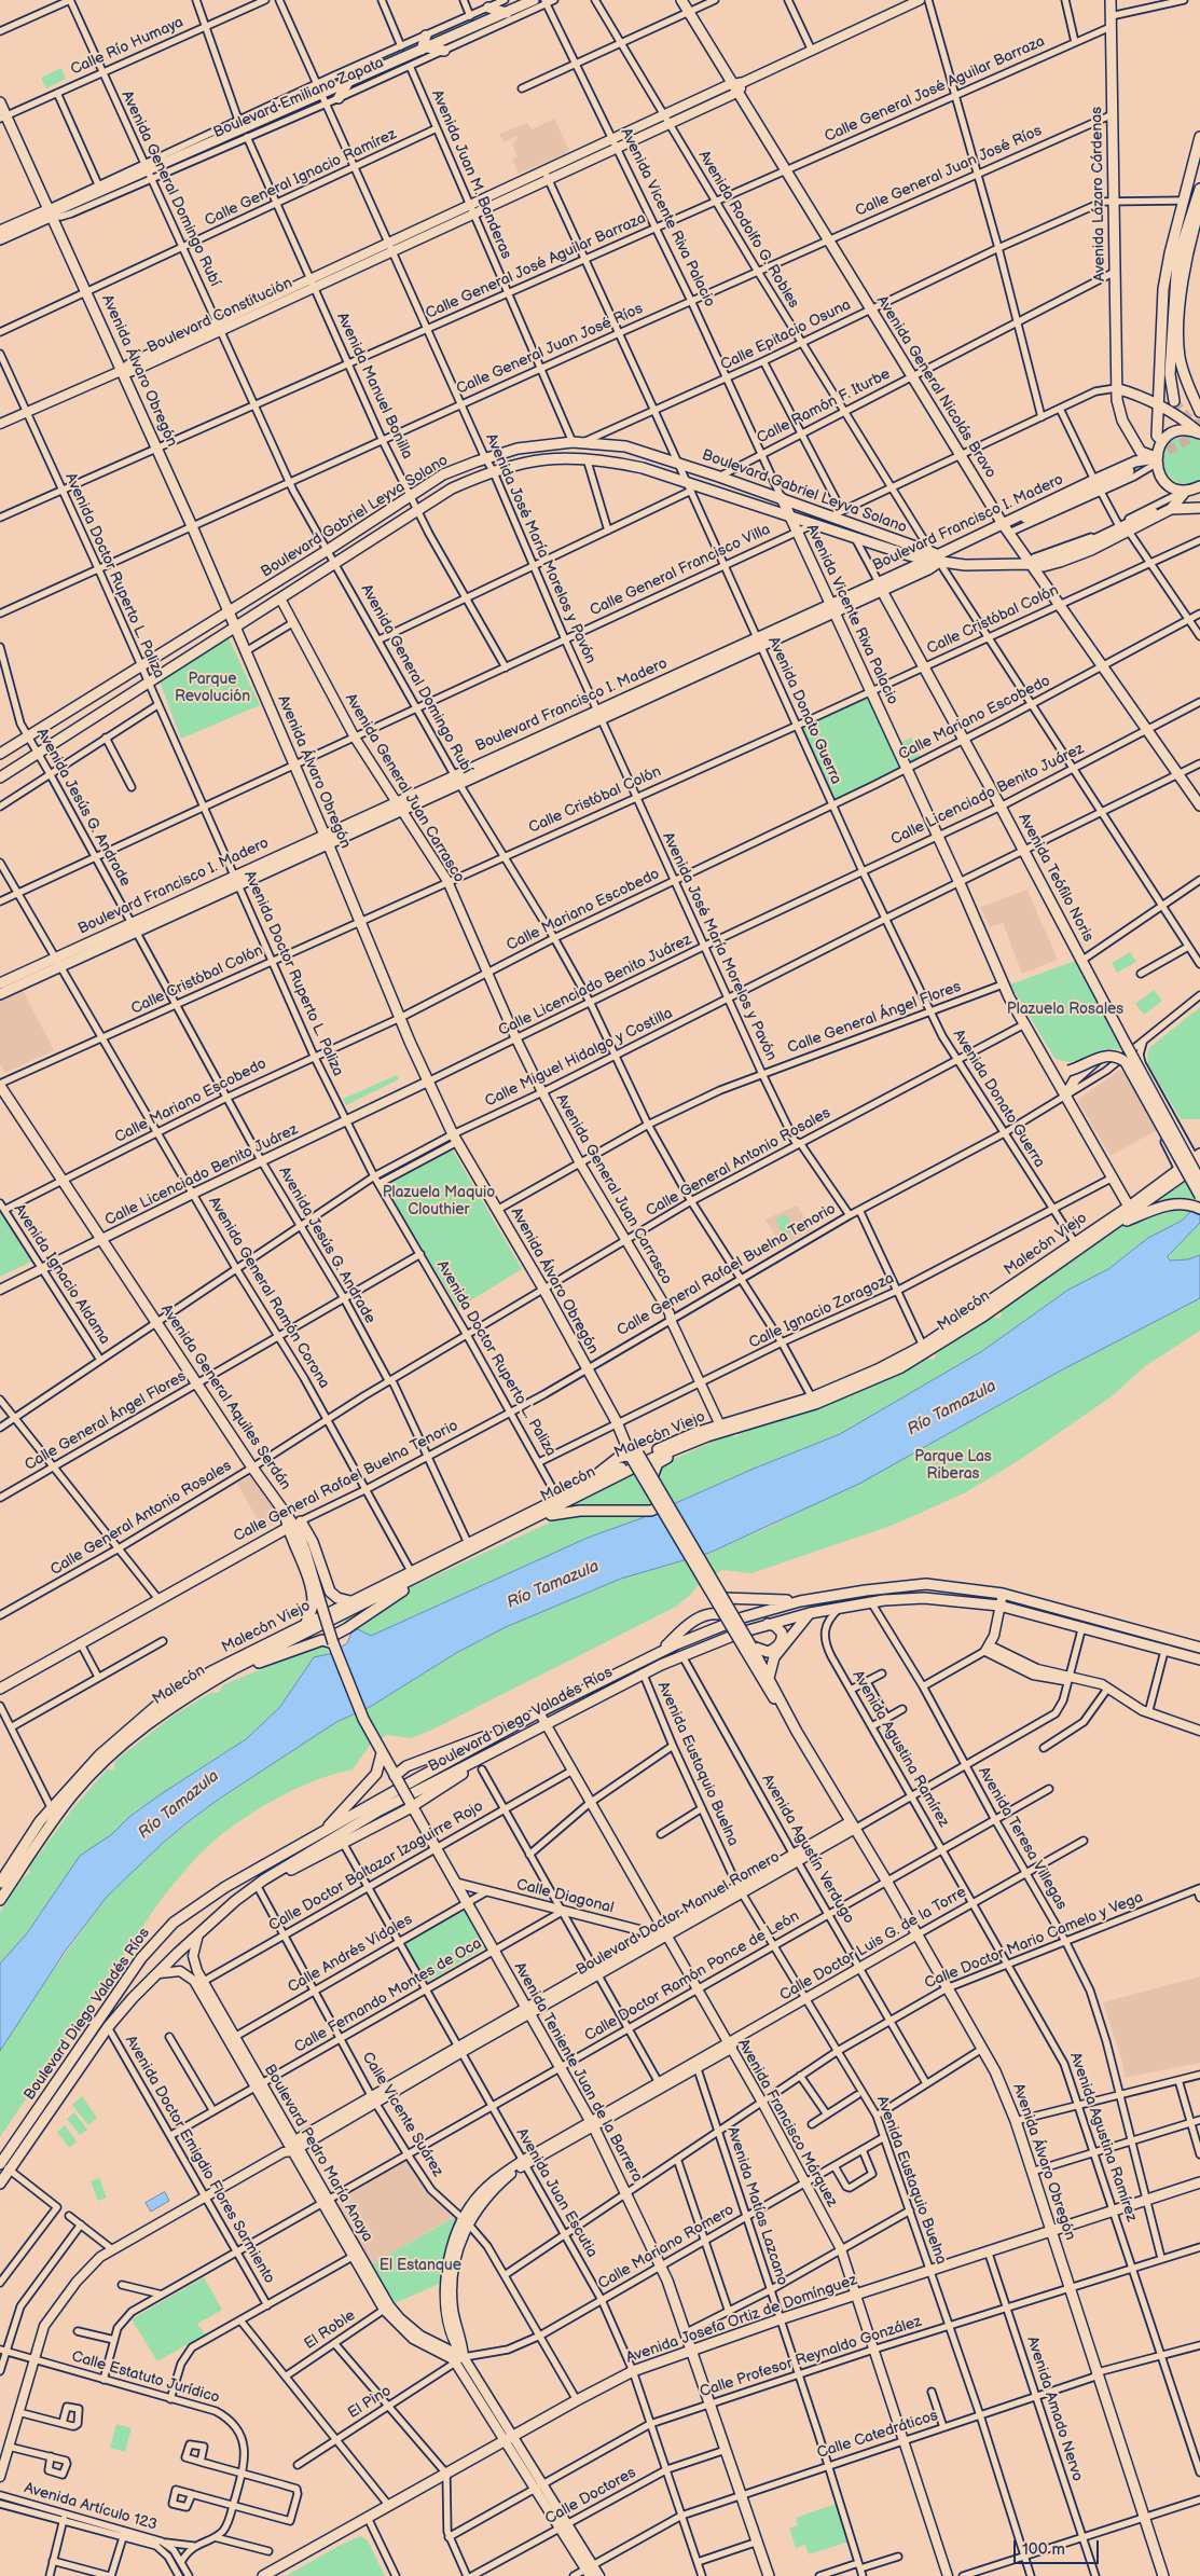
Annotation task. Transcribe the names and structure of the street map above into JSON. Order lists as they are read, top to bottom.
{
  "streets": {
    "main road": [
      "Boulevard Emiliano Zapata",
      "Avenida Lázaro Cárdenas",
      "Avenida Vicente Riva Palacio",
      "Avenida Álvaro Obregón",
      "Avenida General Nicolás Bravo",
      "Boulevard Gabriel Leyva Solano",
      "Boulevard Francisco I. Madero",
      "Avenida Teófilo Noris",
      "Malecón Viejo",
      "Calle General Rafael Buelna Tenorio",
      "Malecón",
      "Avenida General Aquiles Serdán",
      "Boulevard Diego Valadés Ríos",
      "Avenida Teniente Juan de la Barrera",
      "Avenida Josefa Ortiz de Domínguez"
    ],
    "street": [
      "Calle Río Humaya",
      "Calle General José Aguilar Barraza",
      "Calle General Juan José Ríos",
      "Avenida Juan M. Banderas",
      "Calle General Ignacio Ramírez",
      "Avenida General Domingo Rubí",
      "Avenida Rodolfo G. Robles",
      "Boulevard Constitución",
      "Calle Epitacio Osuna",
      "Avenida Manuel Bonilla",
      "Calle Ramón F. Iturbe",
      "Avenida José María Morelos y Pavón",
      "Calle General Francisco Villa",
      "Avenida Doctor Ruperto L. Paliza",
      "Calle Cristóbal Colón",
      "Avenida Donato Guerra",
      "Calle Mariano Escobedo",
      "Avenida General Juan Carrasco",
      "Calle Licenciado Benito Juárez",
      "Avenida Jesús G. Andrade",
      "Calle General Ángel Flores",
      "Calle Miguel Hidalgo y Costilla",
      "Calle General Antonio Rosales",
      "Avenida Ignacio Aldama",
      "Avenida General Ramón Corona",
      "Calle Ignacio Zaragoza",
      "Avenida Agustina Ramírez",
      "Avenida Eustaquio Buelna",
      "Avenida Teresa Villegas",
      "Avenida Agustín Verdugo",
      "Calle Doctor Baltazar Izaguirre Rojo",
      "Calle Diagonal",
      "Boulevard Doctor Manuel Romero",
      "Calle Doctor Mario Camelo y Vega",
      "Calle Doctor Luis G. de la Torre",
      "Calle Andrés Vidales",
      "Calle Doctor Ramón Ponce de León",
      "Calle Fernando Montes de Oca",
      "Calle Vicente Suárez",
      "Avenida Francisco Márquez",
      "Boulevard Pedro María Anaya",
      "Avenida Doctor Emigdio Flores Sarmiento",
      "Avenida Juan Escutia",
      "Avenida Matías Lazcano",
      "Calle Mariano Romero",
      "El Roble",
      "Calle Profesor Reynaldo González",
      "Calle Estatuto Jurídico",
      "El Pino",
      "Avenida Amado Nervo",
      "Calle Catedráticos",
      "Calle Doctores",
      "Avenida Artículo 123"
    ]
  },
  "crossings": [
    ["Calle Río Humaya", "Avenida General Domingo Rubí"],
    ["Calle Río Humaya", "Avenida Álvaro Obregón"],
    ["Calle General José Aguilar Barraza", "Avenida Juan M. Banderas"],
    ["Calle General José Aguilar Barraza", "Avenida General Domingo Rubí"],
    ["Calle General José Aguilar Barraza", "Avenida Lázaro Cárdenas"],
    ["Calle General José Aguilar Barraza", "Avenida Vicente Riva Palacio"],
    ["Calle General José Aguilar Barraza", "Avenida Rodolfo G. Robles"],
    ["Calle General José Aguilar Barraza", "Avenida Álvaro Obregón"],
    ["Calle General José Aguilar Barraza", "Avenida Manuel Bonilla"],
    ["Calle General José Aguilar Barraza", "Avenida General Nicolás Bravo"],
    ["Calle General José Aguilar Barraza", "Avenida José María Morelos y Pavón"],
    ["Calle General José Aguilar Barraza", "Avenida Doctor Ruperto L. Paliza"],
    ["Calle General José Aguilar Barraza", "Avenida Donato Guerra"],
    ["Boulevard Emiliano Zapata", "Avenida Juan M. Banderas"],
    ["Boulevard Emiliano Zapata", "Avenida General Domingo Rubí"],
    ["Boulevard Emiliano Zapata", "Avenida Vicente Riva Palacio"],
    ["Boulevard Emiliano Zapata", "Avenida Álvaro Obregón"],
    ["Boulevard Emiliano Zapata", "Avenida Manuel Bonilla"],
    ["Boulevard Emiliano Zapata", "Avenida José María Morelos y Pavón"],
    ["Calle General Juan José Ríos", "Avenida Juan M. Banderas"],
    ["Calle General Juan José Ríos", "Avenida General Domingo Rubí"],
    ["Calle General Juan José Ríos", "Avenida Lázaro Cárdenas"],
    ["Calle General Juan José Ríos", "Avenida Vicente Riva Palacio"],
    ["Calle General Juan José Ríos", "Avenida Rodolfo G. Robles"],
    ["Calle General Juan José Ríos", "Avenida Álvaro Obregón"],
    ["Calle General Juan José Ríos", "Avenida Manuel Bonilla"],
    ["Calle General Juan José Ríos", "Avenida General Nicolás Bravo"],
    ["Calle General Juan José Ríos", "Avenida José María Morelos y Pavón"],
    ["Calle General Juan José Ríos", "Avenida Doctor Ruperto L. Paliza"],
    ["Calle General Juan José Ríos", "Avenida Donato Guerra"],
    ["Avenida Juan M. Banderas", "Calle General Ignacio Ramírez"],
    ["Avenida Juan M. Banderas", "Boulevard Constitución"],
    ["Avenida Juan M. Banderas", "Boulevard Gabriel Leyva Solano"],
    ["Calle General Ignacio Ramírez", "Avenida General Domingo Rubí"],
    ["Calle General Ignacio Ramírez", "Avenida Álvaro Obregón"],
    ["Calle General Ignacio Ramírez", "Avenida Manuel Bonilla"],
    ["Calle General Ignacio Ramírez", "Avenida José María Morelos y Pavón"],
    ["Avenida General Domingo Rubí", "Boulevard Constitución"],
    ["Avenida General Domingo Rubí", "Boulevard Gabriel Leyva Solano"],
    ["Avenida General Domingo Rubí", "Boulevard Francisco I. Madero"],
    ["Avenida General Domingo Rubí", "Calle General Francisco Villa"],
    ["Avenida General Domingo Rubí", "Calle Cristóbal Colón"],
    ["Avenida General Domingo Rubí", "Calle Mariano Escobedo"],
    ["Avenida General Domingo Rubí", "Calle Licenciado Benito Juárez"],
    ["Avenida General Domingo Rubí", "Calle General Ángel Flores"],
    ["Avenida General Domingo Rubí", "Calle Miguel Hidalgo y Costilla"],
    ["Avenida General Domingo Rubí", "Calle General Antonio Rosales"],
    ["Avenida General Domingo Rubí", "Malecón Viejo"],
    ["Avenida General Domingo Rubí", "Calle General Rafael Buelna Tenorio"],
    ["Avenida General Domingo Rubí", "Calle Ignacio Zaragoza"],
    ["Avenida General Domingo Rubí", "Malecón"],
    ["Avenida Lázaro Cárdenas", "Calle Epitacio Osuna"],
    ["Avenida Lázaro Cárdenas", "Calle Ramón F. Iturbe"],
    ["Avenida Lázaro Cárdenas", "Boulevard Francisco I. Madero"],
    ["Avenida Vicente Riva Palacio", "Boulevard Constitución"],
    ["Avenida Vicente Riva Palacio", "Calle Epitacio Osuna"],
    ["Avenida Vicente Riva Palacio", "Calle Ramón F. Iturbe"],
    ["Avenida Vicente Riva Palacio", "Boulevard Gabriel Leyva Solano"],
    ["Avenida Vicente Riva Palacio", "Boulevard Francisco I. Madero"],
    ["Avenida Vicente Riva Palacio", "Calle General Francisco Villa"],
    ["Avenida Vicente Riva Palacio", "Calle Cristóbal Colón"],
    ["Avenida Vicente Riva Palacio", "Calle Mariano Escobedo"],
    ["Avenida Vicente Riva Palacio", "Calle Licenciado Benito Juárez"],
    ["Avenida Vicente Riva Palacio", "Calle General Ángel Flores"],
    ["Avenida Vicente Riva Palacio", "Calle Miguel Hidalgo y Costilla"],
    ["Avenida Vicente Riva Palacio", "Calle General Antonio Rosales"],
    ["Avenida Vicente Riva Palacio", "Malecón Viejo"],
    ["Avenida Vicente Riva Palacio", "Calle General Rafael Buelna Tenorio"],
    ["Avenida Vicente Riva Palacio", "Calle Ignacio Zaragoza"],
    ["Avenida Rodolfo G. Robles", "Boulevard Constitución"],
    ["Avenida Rodolfo G. Robles", "Calle Epitacio Osuna"],
    ["Avenida Rodolfo G. Robles", "Calle Ramón F. Iturbe"],
    ["Avenida Rodolfo G. Robles", "Boulevard Gabriel Leyva Solano"],
    ["Avenida Rodolfo G. Robles", "Boulevard Francisco I. Madero"],
    ["Avenida Rodolfo G. Robles", "Calle Cristóbal Colón"],
    ["Avenida Rodolfo G. Robles", "Calle Mariano Escobedo"],
    ["Avenida Rodolfo G. Robles", "Calle Licenciado Benito Juárez"],
    ["Avenida Rodolfo G. Robles", "Calle Miguel Hidalgo y Costilla"],
    ["Boulevard Constitución", "Avenida Álvaro Obregón"],
    ["Boulevard Constitución", "Avenida Manuel Bonilla"],
    ["Boulevard Constitución", "Avenida General Nicolás Bravo"],
    ["Boulevard Constitución", "Avenida José María Morelos y Pavón"],
    ["Boulevard Constitución", "Avenida Doctor Ruperto L. Paliza"],
    ["Boulevard Constitución", "Avenida Donato Guerra"],
    ["Calle Epitacio Osuna", "Avenida General Nicolás Bravo"],
    ["Calle Epitacio Osuna", "Boulevard Gabriel Leyva Solano"],
    ["Calle Epitacio Osuna", "Avenida Donato Guerra"],
    ["Avenida Álvaro Obregón", "Boulevard Gabriel Leyva Solano"],
    ["Avenida Álvaro Obregón", "Boulevard Francisco I. Madero"],
    ["Avenida Álvaro Obregón", "Calle General Francisco Villa"],
    ["Avenida Álvaro Obregón", "Calle Cristóbal Colón"],
    ["Avenida Álvaro Obregón", "Calle Mariano Escobedo"],
    ["Avenida Álvaro Obregón", "Calle Licenciado Benito Juárez"],
    ["Avenida Álvaro Obregón", "Calle General Ángel Flores"],
    ["Avenida Álvaro Obregón", "Calle Miguel Hidalgo y Costilla"],
    ["Avenida Álvaro Obregón", "Calle General Antonio Rosales"],
    ["Avenida Álvaro Obregón", "Calle General Rafael Buelna Tenorio"],
    ["Avenida Álvaro Obregón", "Calle Ignacio Zaragoza"],
    ["Avenida Álvaro Obregón", "Boulevard Doctor Manuel Romero"],
    ["Avenida Álvaro Obregón", "Calle Doctor Mario Camelo y Vega"],
    ["Avenida Álvaro Obregón", "Calle Doctor Luis G. de la Torre"],
    ["Avenida Álvaro Obregón", "Calle Doctor Ramón Ponce de León"],
    ["Avenida Álvaro Obregón", "Avenida Josefa Ortiz de Domínguez"],
    ["Avenida Álvaro Obregón", "Calle Profesor Reynaldo González"],
    ["Avenida Álvaro Obregón", "Calle Catedráticos"],
    ["Avenida Manuel Bonilla", "Boulevard Gabriel Leyva Solano"],
    ["Avenida Manuel Bonilla", "Calle General Francisco Villa"],
    ["Avenida General Nicolás Bravo", "Calle Ramón F. Iturbe"],
    ["Avenida General Nicolás Bravo", "Boulevard Gabriel Leyva Solano"],
    ["Avenida General Nicolás Bravo", "Boulevard Francisco I. Madero"],
    ["Avenida General Nicolás Bravo", "Calle Cristóbal Colón"],
    ["Avenida General Nicolás Bravo", "Calle Mariano Escobedo"],
    ["Avenida General Nicolás Bravo", "Calle Licenciado Benito Juárez"],
    ["Avenida General Nicolás Bravo", "Calle Miguel Hidalgo y Costilla"],
    ["Calle Ramón F. Iturbe", "Boulevard Gabriel Leyva Solano"],
    ["Boulevard Gabriel Leyva Solano", "Boulevard Francisco I. Madero"],
    ["Boulevard Gabriel Leyva Solano", "Avenida José María Morelos y Pavón"],
    ["Boulevard Gabriel Leyva Solano", "Calle General Francisco Villa"],
    ["Boulevard Gabriel Leyva Solano", "Avenida Doctor Ruperto L. Paliza"],
    ["Boulevard Gabriel Leyva Solano", "Avenida Donato Guerra"],
    ["Boulevard Gabriel Leyva Solano", "Avenida General Juan Carrasco"],
    ["Boulevard Gabriel Leyva Solano", "Avenida Jesús G. Andrade"],
    ["Boulevard Francisco I. Madero", "Avenida José María Morelos y Pavón"],
    ["Boulevard Francisco I. Madero", "Avenida Doctor Ruperto L. Paliza"],
    ["Boulevard Francisco I. Madero", "Avenida Donato Guerra"],
    ["Boulevard Francisco I. Madero", "Avenida General Juan Carrasco"],
    ["Boulevard Francisco I. Madero", "Avenida Jesús G. Andrade"],
    ["Boulevard Francisco I. Madero", "Avenida Teófilo Noris"],
    ["Boulevard Francisco I. Madero", "Avenida General Ramón Corona"],
    ["Avenida José María Morelos y Pavón", "Calle General Francisco Villa"],
    ["Avenida José María Morelos y Pavón", "Calle Cristóbal Colón"],
    ["Avenida José María Morelos y Pavón", "Calle Mariano Escobedo"],
    ["Avenida José María Morelos y Pavón", "Calle Licenciado Benito Juárez"],
    ["Avenida José María Morelos y Pavón", "Calle General Ángel Flores"],
    ["Avenida José María Morelos y Pavón", "Calle Miguel Hidalgo y Costilla"],
    ["Avenida José María Morelos y Pavón", "Calle General Antonio Rosales"],
    ["Avenida José María Morelos y Pavón", "Calle General Rafael Buelna Tenorio"],
    ["Calle General Francisco Villa", "Avenida Doctor Ruperto L. Paliza"],
    ["Calle General Francisco Villa", "Avenida Donato Guerra"],
    ["Calle General Francisco Villa", "Avenida General Juan Carrasco"],
    ["Calle General Francisco Villa", "Avenida Jesús G. Andrade"],
    ["Calle General Francisco Villa", "Avenida General Ramón Corona"],
    ["Avenida Doctor Ruperto L. Paliza", "Calle Cristóbal Colón"],
    ["Avenida Doctor Ruperto L. Paliza", "Calle Mariano Escobedo"],
    ["Avenida Doctor Ruperto L. Paliza", "Calle Licenciado Benito Juárez"],
    ["Avenida Doctor Ruperto L. Paliza", "Calle General Ángel Flores"],
    ["Avenida Doctor Ruperto L. Paliza", "Calle Miguel Hidalgo y Costilla"],
    ["Avenida Doctor Ruperto L. Paliza", "Calle General Antonio Rosales"],
    ["Avenida Doctor Ruperto L. Paliza", "Malecón Viejo"],
    ["Avenida Doctor Ruperto L. Paliza", "Calle General Rafael Buelna Tenorio"],
    ["Avenida Doctor Ruperto L. Paliza", "Calle Ignacio Zaragoza"],
    ["Avenida Doctor Ruperto L. Paliza", "Malecón"],
    ["Calle Cristóbal Colón", "Avenida Donato Guerra"],
    ["Calle Cristóbal Colón", "Avenida General Juan Carrasco"],
    ["Calle Cristóbal Colón", "Avenida Jesús G. Andrade"],
    ["Calle Cristóbal Colón", "Avenida Teófilo Noris"],
    ["Calle Cristóbal Colón", "Avenida General Ramón Corona"],
    ["Calle Cristóbal Colón", "Avenida General Aquiles Serdán"],
    ["Avenida Donato Guerra", "Calle Mariano Escobedo"],
    ["Avenida Donato Guerra", "Calle Licenciado Benito Juárez"],
    ["Avenida Donato Guerra", "Calle General Ángel Flores"],
    ["Avenida Donato Guerra", "Calle Miguel Hidalgo y Costilla"],
    ["Avenida Donato Guerra", "Calle General Antonio Rosales"],
    ["Avenida Donato Guerra", "Malecón Viejo"],
    ["Avenida Donato Guerra", "Calle General Rafael Buelna Tenorio"],
    ["Avenida Donato Guerra", "Calle Ignacio Zaragoza"],
    ["Avenida Donato Guerra", "Malecón"],
    ["Calle Mariano Escobedo", "Avenida General Juan Carrasco"],
    ["Calle Mariano Escobedo", "Avenida Jesús G. Andrade"],
    ["Calle Mariano Escobedo", "Avenida Teófilo Noris"],
    ["Calle Mariano Escobedo", "Avenida Ignacio Aldama"],
    ["Calle Mariano Escobedo", "Avenida General Ramón Corona"],
    ["Calle Mariano Escobedo", "Avenida General Aquiles Serdán"],
    ["Avenida General Juan Carrasco", "Calle Licenciado Benito Juárez"],
    ["Avenida General Juan Carrasco", "Calle General Ángel Flores"],
    ["Avenida General Juan Carrasco", "Calle Miguel Hidalgo y Costilla"],
    ["Avenida General Juan Carrasco", "Calle General Antonio Rosales"],
    ["Avenida General Juan Carrasco", "Malecón Viejo"],
    ["Avenida General Juan Carrasco", "Calle General Rafael Buelna Tenorio"],
    ["Avenida General Juan Carrasco", "Calle Ignacio Zaragoza"],
    ["Calle Licenciado Benito Juárez", "Avenida Jesús G. Andrade"],
    ["Calle Licenciado Benito Juárez", "Avenida Teófilo Noris"],
    ["Calle Licenciado Benito Juárez", "Avenida Ignacio Aldama"],
    ["Calle Licenciado Benito Juárez", "Avenida General Ramón Corona"],
    ["Calle Licenciado Benito Juárez", "Avenida General Aquiles Serdán"],
    ["Avenida Jesús G. Andrade", "Calle General Ángel Flores"],
    ["Avenida Jesús G. Andrade", "Calle Miguel Hidalgo y Costilla"],
    ["Avenida Jesús G. Andrade", "Calle General Antonio Rosales"],
    ["Avenida Jesús G. Andrade", "Malecón Viejo"],
    ["Avenida Jesús G. Andrade", "Calle General Rafael Buelna Tenorio"],
    ["Avenida Teófilo Noris", "Calle Miguel Hidalgo y Costilla"],
    ["Calle General Ángel Flores", "Avenida General Ramón Corona"],
    ["Calle General Ángel Flores", "Avenida General Aquiles Serdán"],
    ["Calle Miguel Hidalgo y Costilla", "Avenida Ignacio Aldama"],
    ["Calle Miguel Hidalgo y Costilla", "Avenida General Ramón Corona"],
    ["Calle Miguel Hidalgo y Costilla", "Avenida General Aquiles Serdán"],
    ["Calle General Antonio Rosales", "Avenida General Ramón Corona"],
    ["Calle General Antonio Rosales", "Avenida General Aquiles Serdán"],
    ["Malecón Viejo", "Avenida General Ramón Corona"],
    ["Malecón Viejo", "Malecón"],
    ["Calle General Rafael Buelna Tenorio", "Avenida General Ramón Corona"],
    ["Calle General Rafael Buelna Tenorio", "Avenida General Aquiles Serdán"],
    ["Boulevard Diego Valadés Ríos", "Avenida Agustina Ramírez"],
    ["Boulevard Diego Valadés Ríos", "Avenida Eustaquio Buelna"],
    ["Boulevard Diego Valadés Ríos", "Avenida Teresa Villegas"],
    ["Boulevard Diego Valadés Ríos", "Avenida Agustín Verdugo"],
    ["Boulevard Diego Valadés Ríos", "Boulevard Doctor Manuel Romero"],
    ["Boulevard Diego Valadés Ríos", "Calle Vicente Suárez"],
    ["Boulevard Diego Valadés Ríos", "Avenida Francisco Márquez"],
    ["Boulevard Diego Valadés Ríos", "Boulevard Pedro María Anaya"],
    ["Boulevard Diego Valadés Ríos", "Avenida Doctor Emigdio Flores Sarmiento"],
    ["Avenida Agustina Ramírez", "Boulevard Doctor Manuel Romero"],
    ["Avenida Agustina Ramírez", "Calle Doctor Mario Camelo y Vega"],
    ["Avenida Agustina Ramírez", "Calle Doctor Luis G. de la Torre"],
    ["Avenida Agustina Ramírez", "Calle Doctor Ramón Ponce de León"],
    ["Avenida Agustina Ramírez", "Avenida Josefa Ortiz de Domínguez"],
    ["Avenida Agustina Ramírez", "Calle Profesor Reynaldo González"],
    ["Avenida Agustina Ramírez", "Calle Catedráticos"],
    ["Avenida Eustaquio Buelna", "Boulevard Doctor Manuel Romero"],
    ["Avenida Eustaquio Buelna", "Calle Doctor Mario Camelo y Vega"],
    ["Avenida Eustaquio Buelna", "Calle Doctor Luis G. de la Torre"],
    ["Avenida Eustaquio Buelna", "Calle Doctor Ramón Ponce de León"],
    ["Avenida Eustaquio Buelna", "Calle Mariano Romero"],
    ["Avenida Eustaquio Buelna", "Avenida Josefa Ortiz de Domínguez"],
    ["Avenida Eustaquio Buelna", "Calle Profesor Reynaldo González"],
    ["Avenida Eustaquio Buelna", "Calle Catedráticos"],
    ["Avenida Teresa Villegas", "Boulevard Doctor Manuel Romero"],
    ["Avenida Teresa Villegas", "Calle Doctor Mario Camelo y Vega"],
    ["Avenida Teresa Villegas", "Calle Doctor Luis G. de la Torre"],
    ["Avenida Teresa Villegas", "Calle Doctor Ramón Ponce de León"],
    ["Avenida Teresa Villegas", "Avenida Josefa Ortiz de Domínguez"],
    ["Avenida Teresa Villegas", "Calle Profesor Reynaldo González"],
    ["Avenida Agustín Verdugo", "Boulevard Doctor Manuel Romero"],
    ["Avenida Agustín Verdugo", "Calle Doctor Mario Camelo y Vega"],
    ["Avenida Agustín Verdugo", "Calle Doctor Luis G. de la Torre"],
    ["Avenida Agustín Verdugo", "Calle Doctor Ramón Ponce de León"],
    ["Calle Doctor Baltazar Izaguirre Rojo", "Avenida Teniente Juan de la Barrera"],
    ["Calle Doctor Baltazar Izaguirre Rojo", "Calle Vicente Suárez"],
    ["Calle Doctor Baltazar Izaguirre Rojo", "Avenida Francisco Márquez"],
    ["Calle Doctor Baltazar Izaguirre Rojo", "Boulevard Pedro María Anaya"],
    ["Calle Doctor Baltazar Izaguirre Rojo", "Avenida Juan Escutia"],
    ["Calle Diagonal", "Boulevard Doctor Manuel Romero"],
    ["Calle Diagonal", "Calle Andrés Vidales"],
    ["Calle Diagonal", "Calle Fernando Montes de Oca"],
    ["Calle Diagonal", "Avenida Teniente Juan de la Barrera"],
    ["Boulevard Doctor Manuel Romero", "Avenida Teniente Juan de la Barrera"],
    ["Boulevard Doctor Manuel Romero", "Calle Vicente Suárez"],
    ["Boulevard Doctor Manuel Romero", "Avenida Francisco Márquez"],
    ["Boulevard Doctor Manuel Romero", "Boulevard Pedro María Anaya"],
    ["Boulevard Doctor Manuel Romero", "Avenida Doctor Emigdio Flores Sarmiento"],
    ["Boulevard Doctor Manuel Romero", "Avenida Juan Escutia"],
    ["Boulevard Doctor Manuel Romero", "Calle Estatuto Jurídico"],
    ["Calle Doctor Mario Camelo y Vega", "Avenida Teniente Juan de la Barrera"],
    ["Calle Doctor Mario Camelo y Vega", "Calle Vicente Suárez"],
    ["Calle Doctor Mario Camelo y Vega", "Avenida Francisco Márquez"],
    ["Calle Doctor Mario Camelo y Vega", "Avenida Juan Escutia"],
    ["Calle Doctor Mario Camelo y Vega", "Avenida Matías Lazcano"],
    ["Calle Doctor Luis G. de la Torre", "Avenida Teniente Juan de la Barrera"],
    ["Calle Doctor Luis G. de la Torre", "Calle Vicente Suárez"],
    ["Calle Doctor Luis G. de la Torre", "Avenida Francisco Márquez"],
    ["Calle Doctor Luis G. de la Torre", "Boulevard Pedro María Anaya"],
    ["Calle Doctor Luis G. de la Torre", "Avenida Juan Escutia"],
    ["Calle Doctor Luis G. de la Torre", "Avenida Matías Lazcano"],
    ["Calle Doctor Luis G. de la Torre", "Calle Mariano Romero"],
    ["Calle Andrés Vidales", "Avenida Teniente Juan de la Barrera"],
    ["Calle Andrés Vidales", "Calle Vicente Suárez"],
    ["Calle Andrés Vidales", "Boulevard Pedro María Anaya"],
    ["Calle Andrés Vidales", "Avenida Juan Escutia"],
    ["Calle Doctor Ramón Ponce de León", "Avenida Teniente Juan de la Barrera"],
    ["Calle Doctor Ramón Ponce de León", "Calle Vicente Suárez"],
    ["Calle Doctor Ramón Ponce de León", "Avenida Francisco Márquez"],
    ["Calle Doctor Ramón Ponce de León", "Boulevard Pedro María Anaya"],
    ["Calle Doctor Ramón Ponce de León", "Avenida Doctor Emigdio Flores Sarmiento"],
    ["Calle Doctor Ramón Ponce de León", "Avenida Juan Escutia"],
    ["Calle Doctor Ramón Ponce de León", "Calle Estatuto Jurídico"],
    ["Calle Fernando Montes de Oca", "Avenida Teniente Juan de la Barrera"],
    ["Calle Fernando Montes de Oca", "Calle Vicente Suárez"],
    ["Calle Fernando Montes de Oca", "Boulevard Pedro María Anaya"],
    ["Calle Fernando Montes de Oca", "Avenida Doctor Emigdio Flores Sarmiento"],
    ["Calle Fernando Montes de Oca", "Avenida Juan Escutia"],
    ["Avenida Teniente Juan de la Barrera", "Calle Mariano Romero"],
    ["Avenida Teniente Juan de la Barrera", "Avenida Josefa Ortiz de Domínguez"],
    ["Avenida Teniente Juan de la Barrera", "Calle Profesor Reynaldo González"],
    ["Avenida Teniente Juan de la Barrera", "Calle Catedráticos"],
    ["Avenida Teniente Juan de la Barrera", "Calle Doctores"],
    ["Calle Vicente Suárez", "Calle Mariano Romero"],
    ["Calle Vicente Suárez", "Avenida Josefa Ortiz de Domínguez"],
    ["Avenida Francisco Márquez", "Calle Mariano Romero"],
    ["Avenida Francisco Márquez", "Avenida Josefa Ortiz de Domínguez"],
    ["Avenida Francisco Márquez", "Calle Profesor Reynaldo González"],
    ["Avenida Francisco Márquez", "Calle Catedráticos"],
    ["Boulevard Pedro María Anaya", "Calle Mariano Romero"],
    ["Boulevard Pedro María Anaya", "Avenida Josefa Ortiz de Domínguez"],
    ["Boulevard Pedro María Anaya", "El Roble"],
    ["Boulevard Pedro María Anaya", "Calle Profesor Reynaldo González"],
    ["Boulevard Pedro María Anaya", "El Pino"],
    ["Boulevard Pedro María Anaya", "Calle Catedráticos"],
    ["Boulevard Pedro María Anaya", "Calle Doctores"],
    ["Avenida Juan Escutia", "Calle Mariano Romero"],
    ["Avenida Juan Escutia", "Avenida Josefa Ortiz de Domínguez"],
    ["Avenida Juan Escutia", "Calle Profesor Reynaldo González"],
    ["Avenida Juan Escutia", "Calle Catedráticos"],
    ["Avenida Juan Escutia", "Calle Doctores"],
    ["Avenida Matías Lazcano", "Calle Mariano Romero"],
    ["Avenida Matías Lazcano", "Avenida Josefa Ortiz de Domínguez"],
    ["Avenida Matías Lazcano", "Calle Profesor Reynaldo González"],
    ["Avenida Matías Lazcano", "Calle Catedráticos"],
    ["Avenida Josefa Ortiz de Domínguez", "Avenida Amado Nervo"],
    ["Calle Profesor Reynaldo González", "Avenida Amado Nervo"],
    ["Avenida Amado Nervo", "Calle Catedráticos"]
  ],
  "water": ["Río Tamazula"],
  "parks": [
    "Parque Revolución",
    "Plazuela Rosales",
    "Plazuela Maquio Clouthier",
    "Parque Las Riberas",
    "El Estanque"
  ],
  "scale_bar": "100 m"
}
